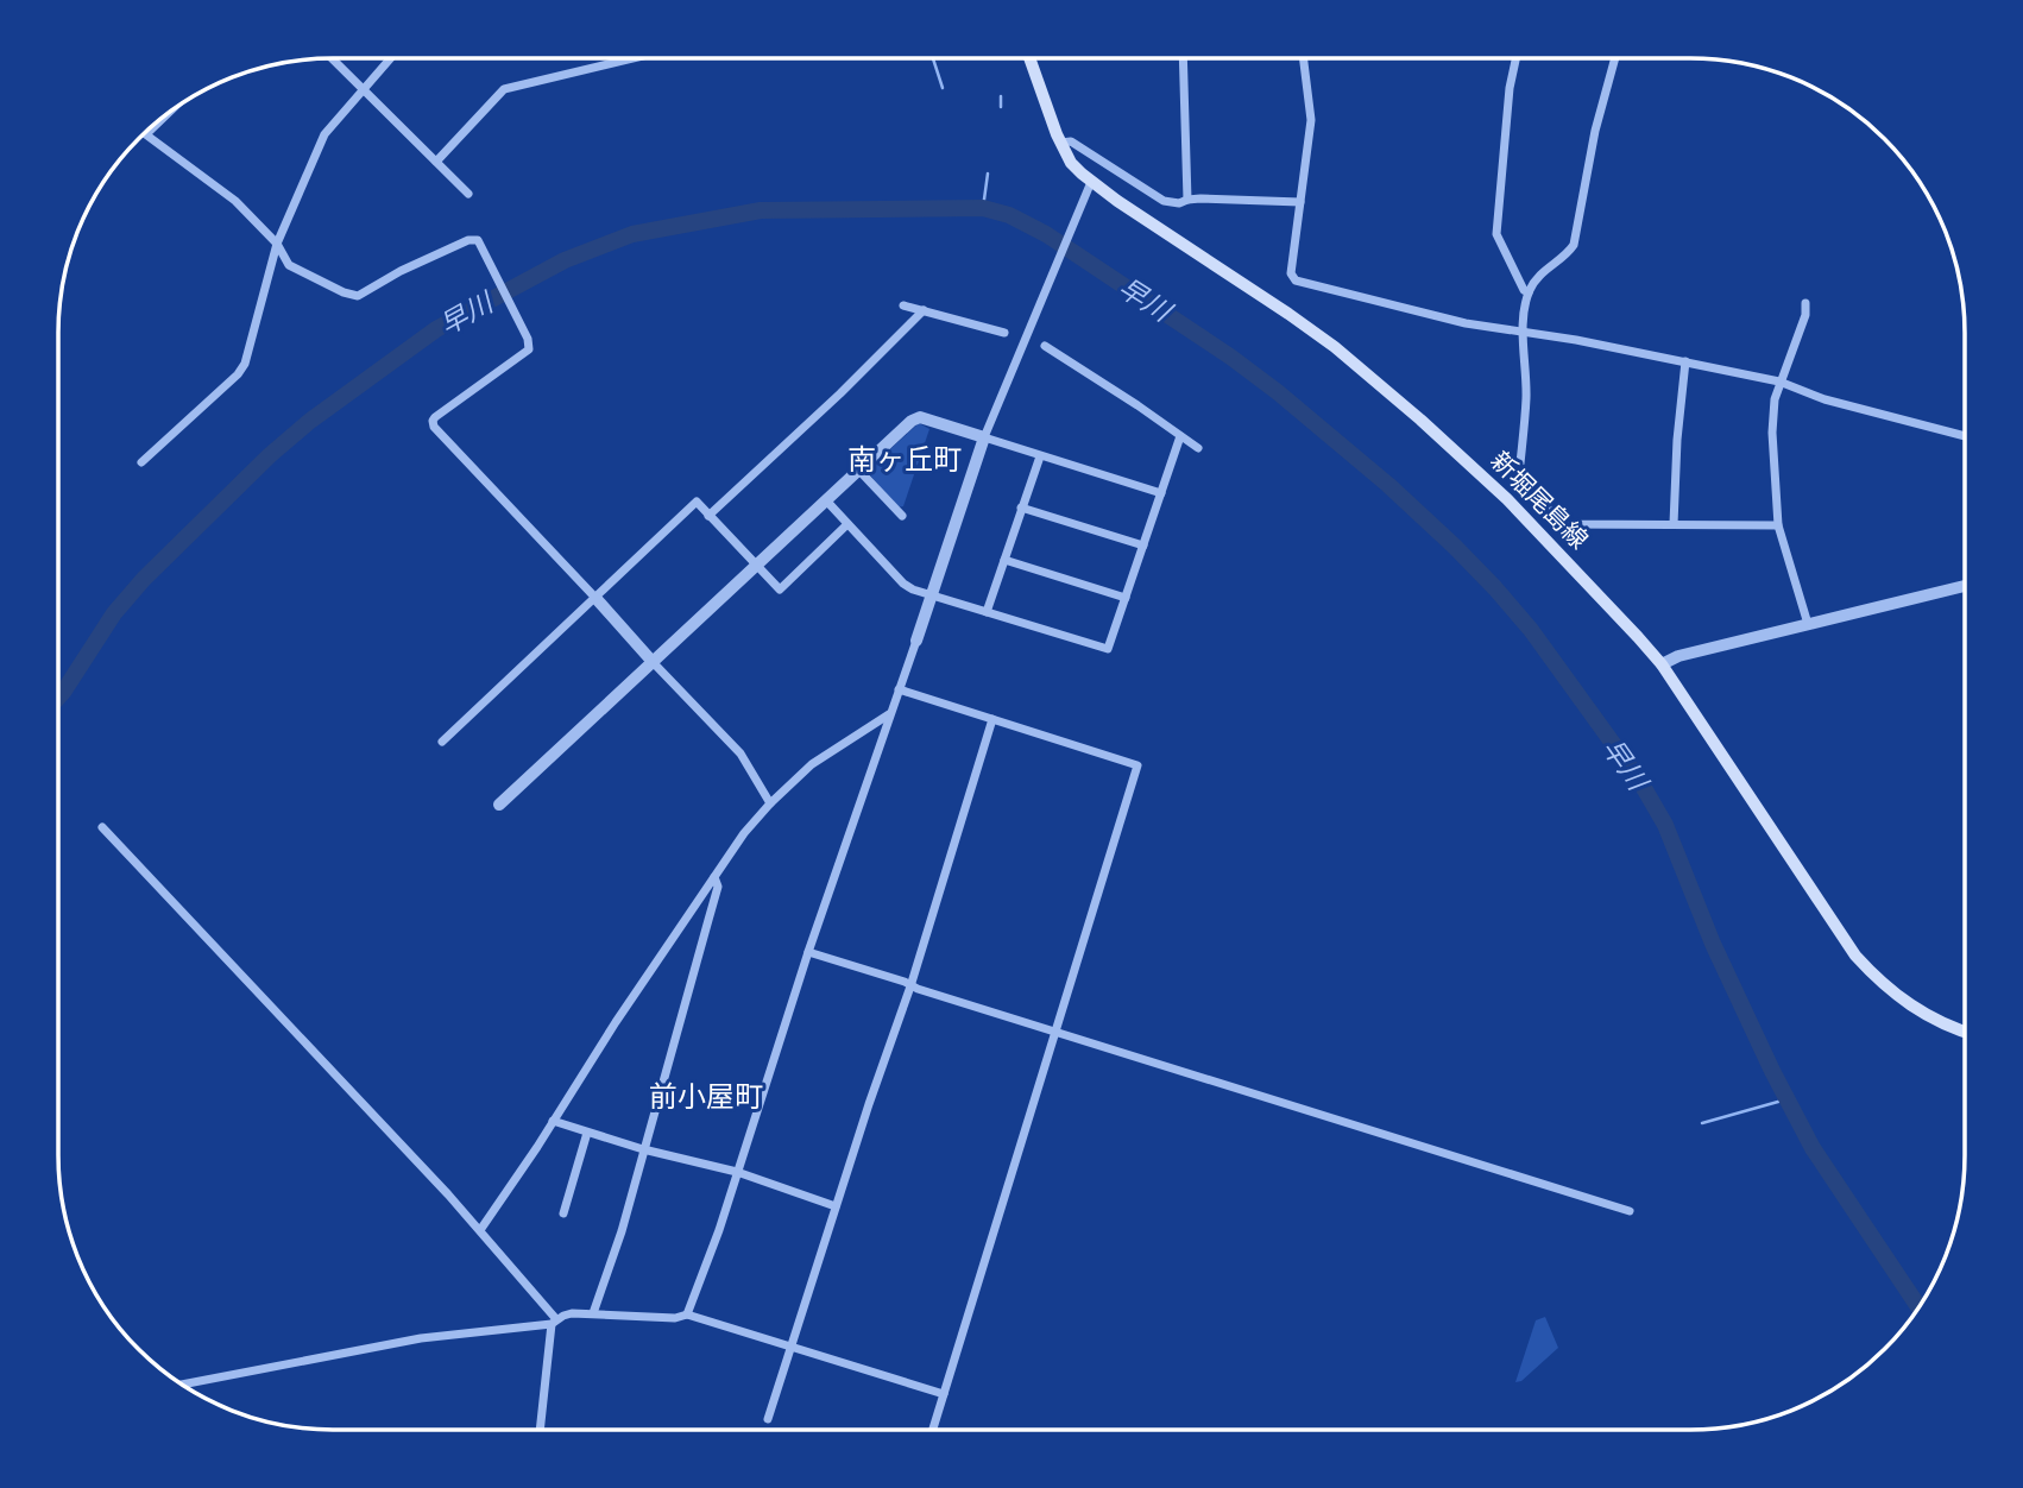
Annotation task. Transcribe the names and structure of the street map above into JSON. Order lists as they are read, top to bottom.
{
  "streets": {
    "main road": ["新堀尾島線"]
  },
  "districts": ["南ヶ丘町", "前小屋町"],
  "water": ["早川"]
}
